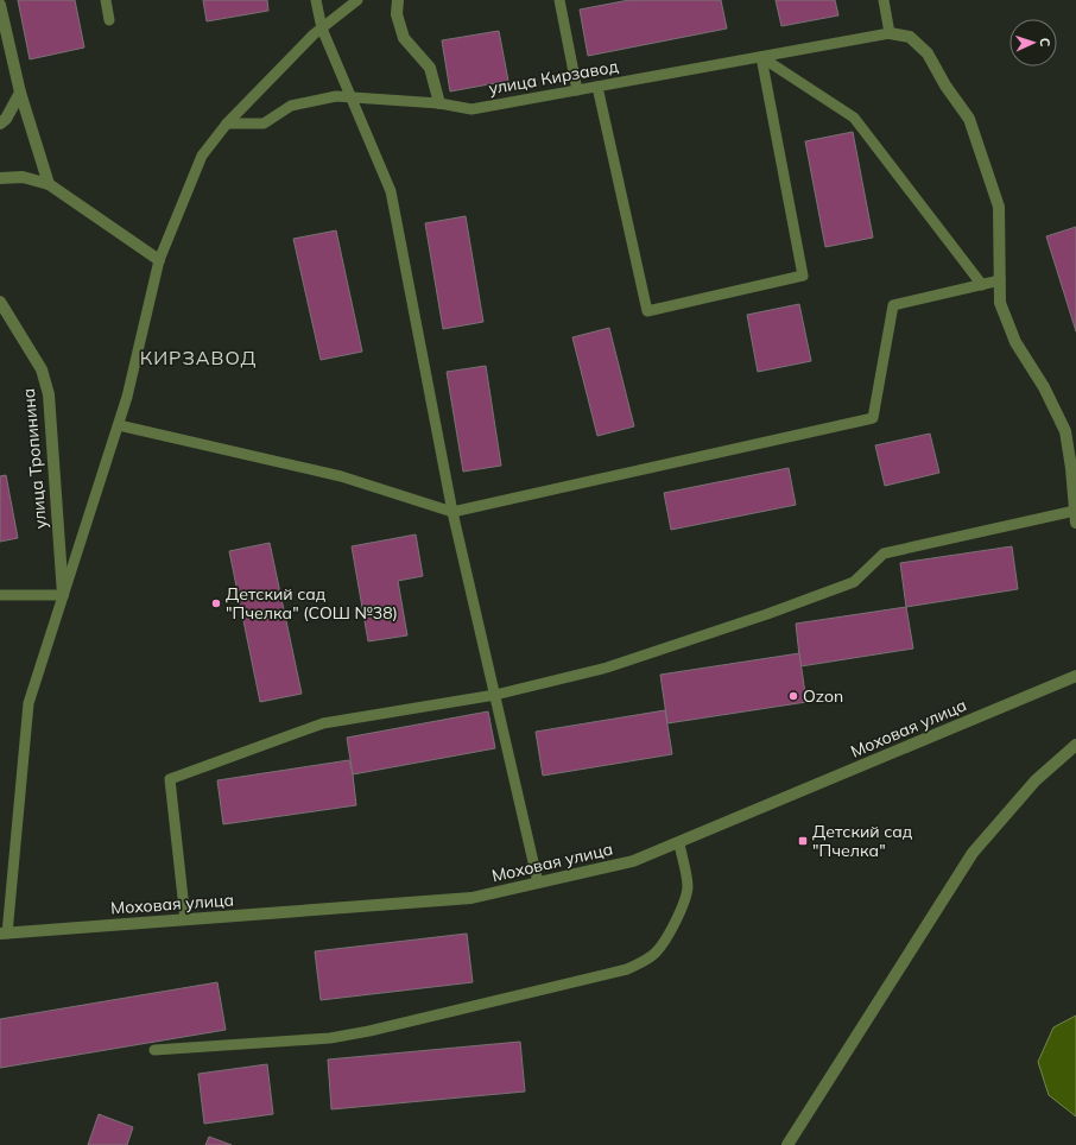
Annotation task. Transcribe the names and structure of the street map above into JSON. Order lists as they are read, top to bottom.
{
  "streets": {
    "street": ["улица Тропинина", "Моховая улица"],
    "lane": ["улица Кирзавод"]
  },
  "districts": ["КИРЗАВОД"],
  "places": {
    "other": ["Детский сад \"Пчелка\" (СОШ №38)", "Ozon"],
    "transit": ["Детский сад \"Пчелка\""]
  },
  "north": "right"
}
